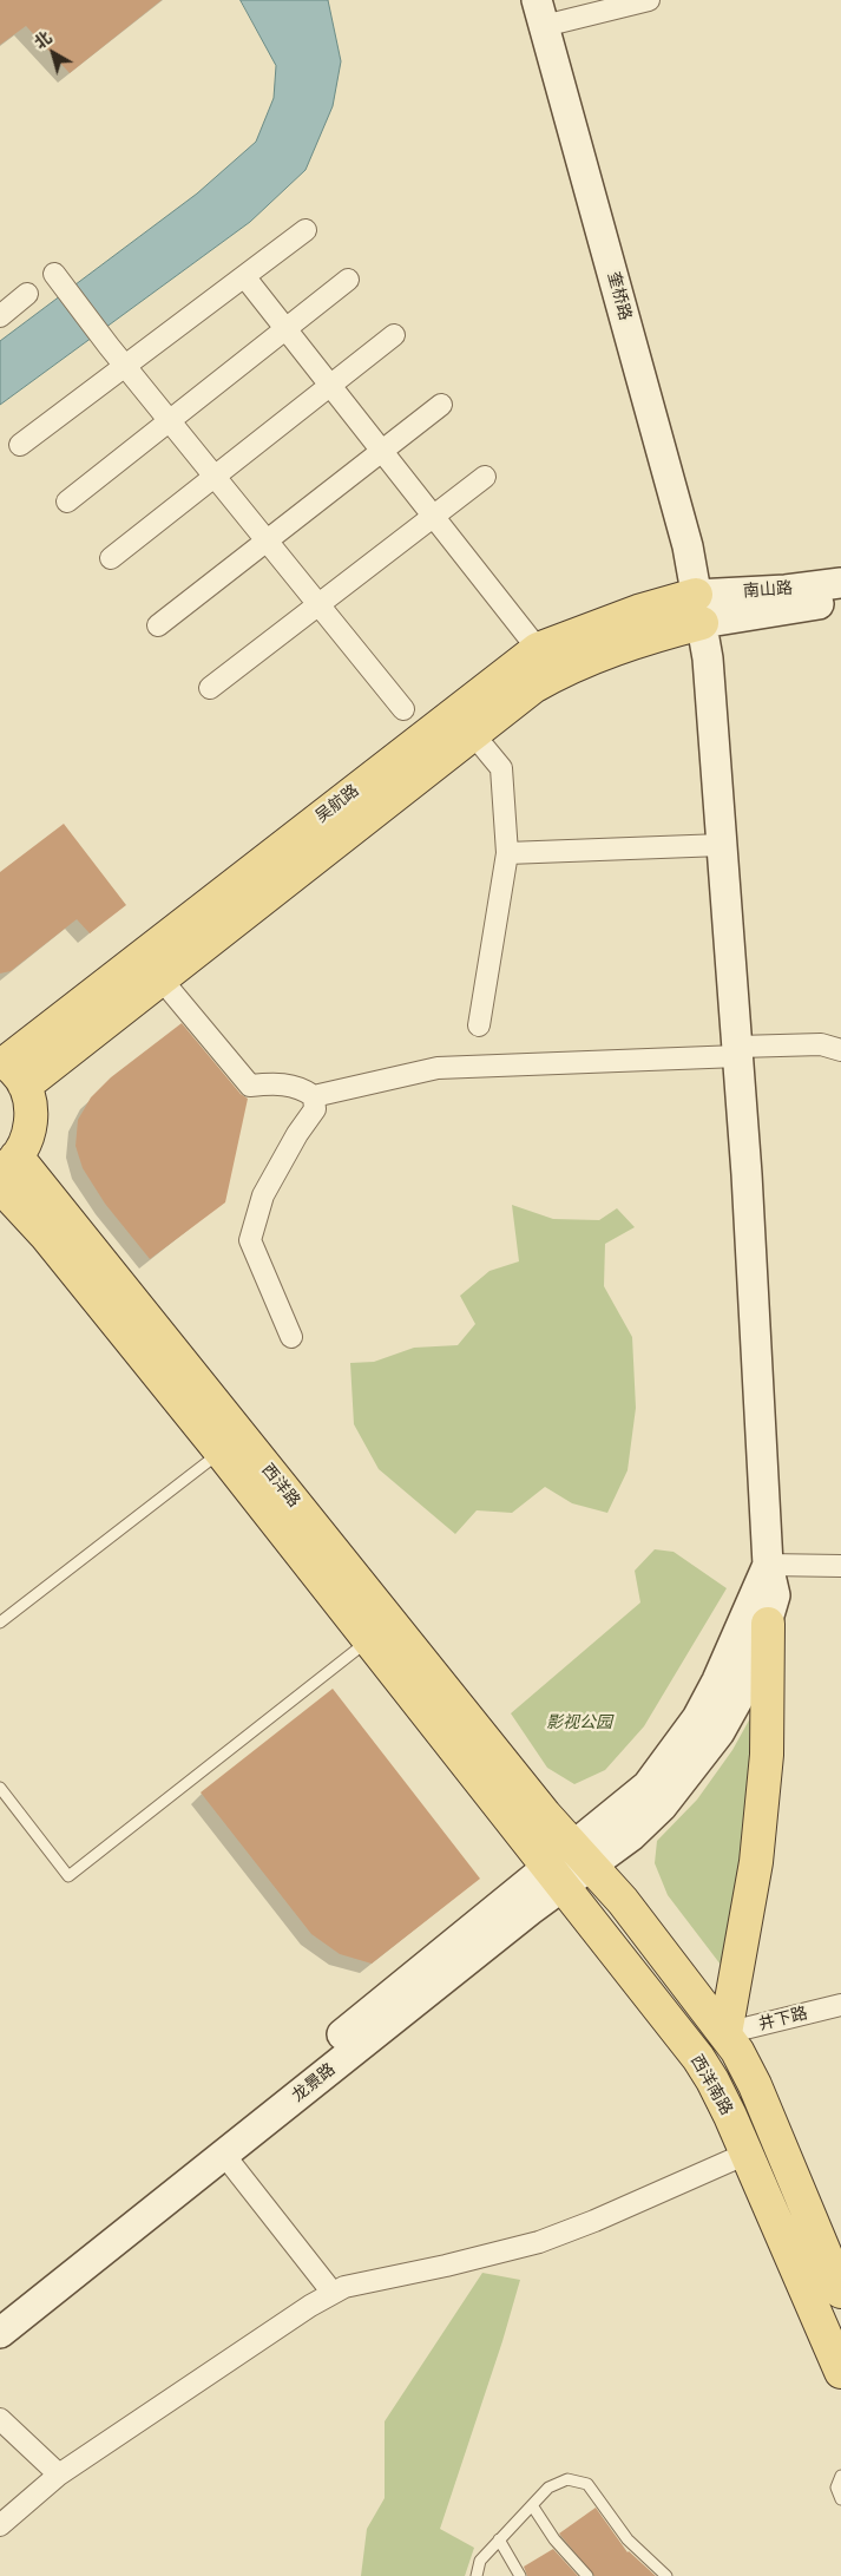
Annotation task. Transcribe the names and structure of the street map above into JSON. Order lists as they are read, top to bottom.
{
  "streets": {
    "main road": ["吴航路", "西洋路", "西洋南路"],
    "street": [
      "奎桥路",
      "南山路",
      "井下路",
      "龙景路"
    ]
  },
  "crossings": [
    ["奎桥路", "南山路"],
    ["奎桥路", "吴航路"],
    ["奎桥路", "龙景路"],
    ["南山路", "吴航路"],
    ["西洋路", "西洋南路"],
    ["龙景路", "西洋南路"]
  ],
  "parks": ["影视公园"],
  "north": "top left"
}
